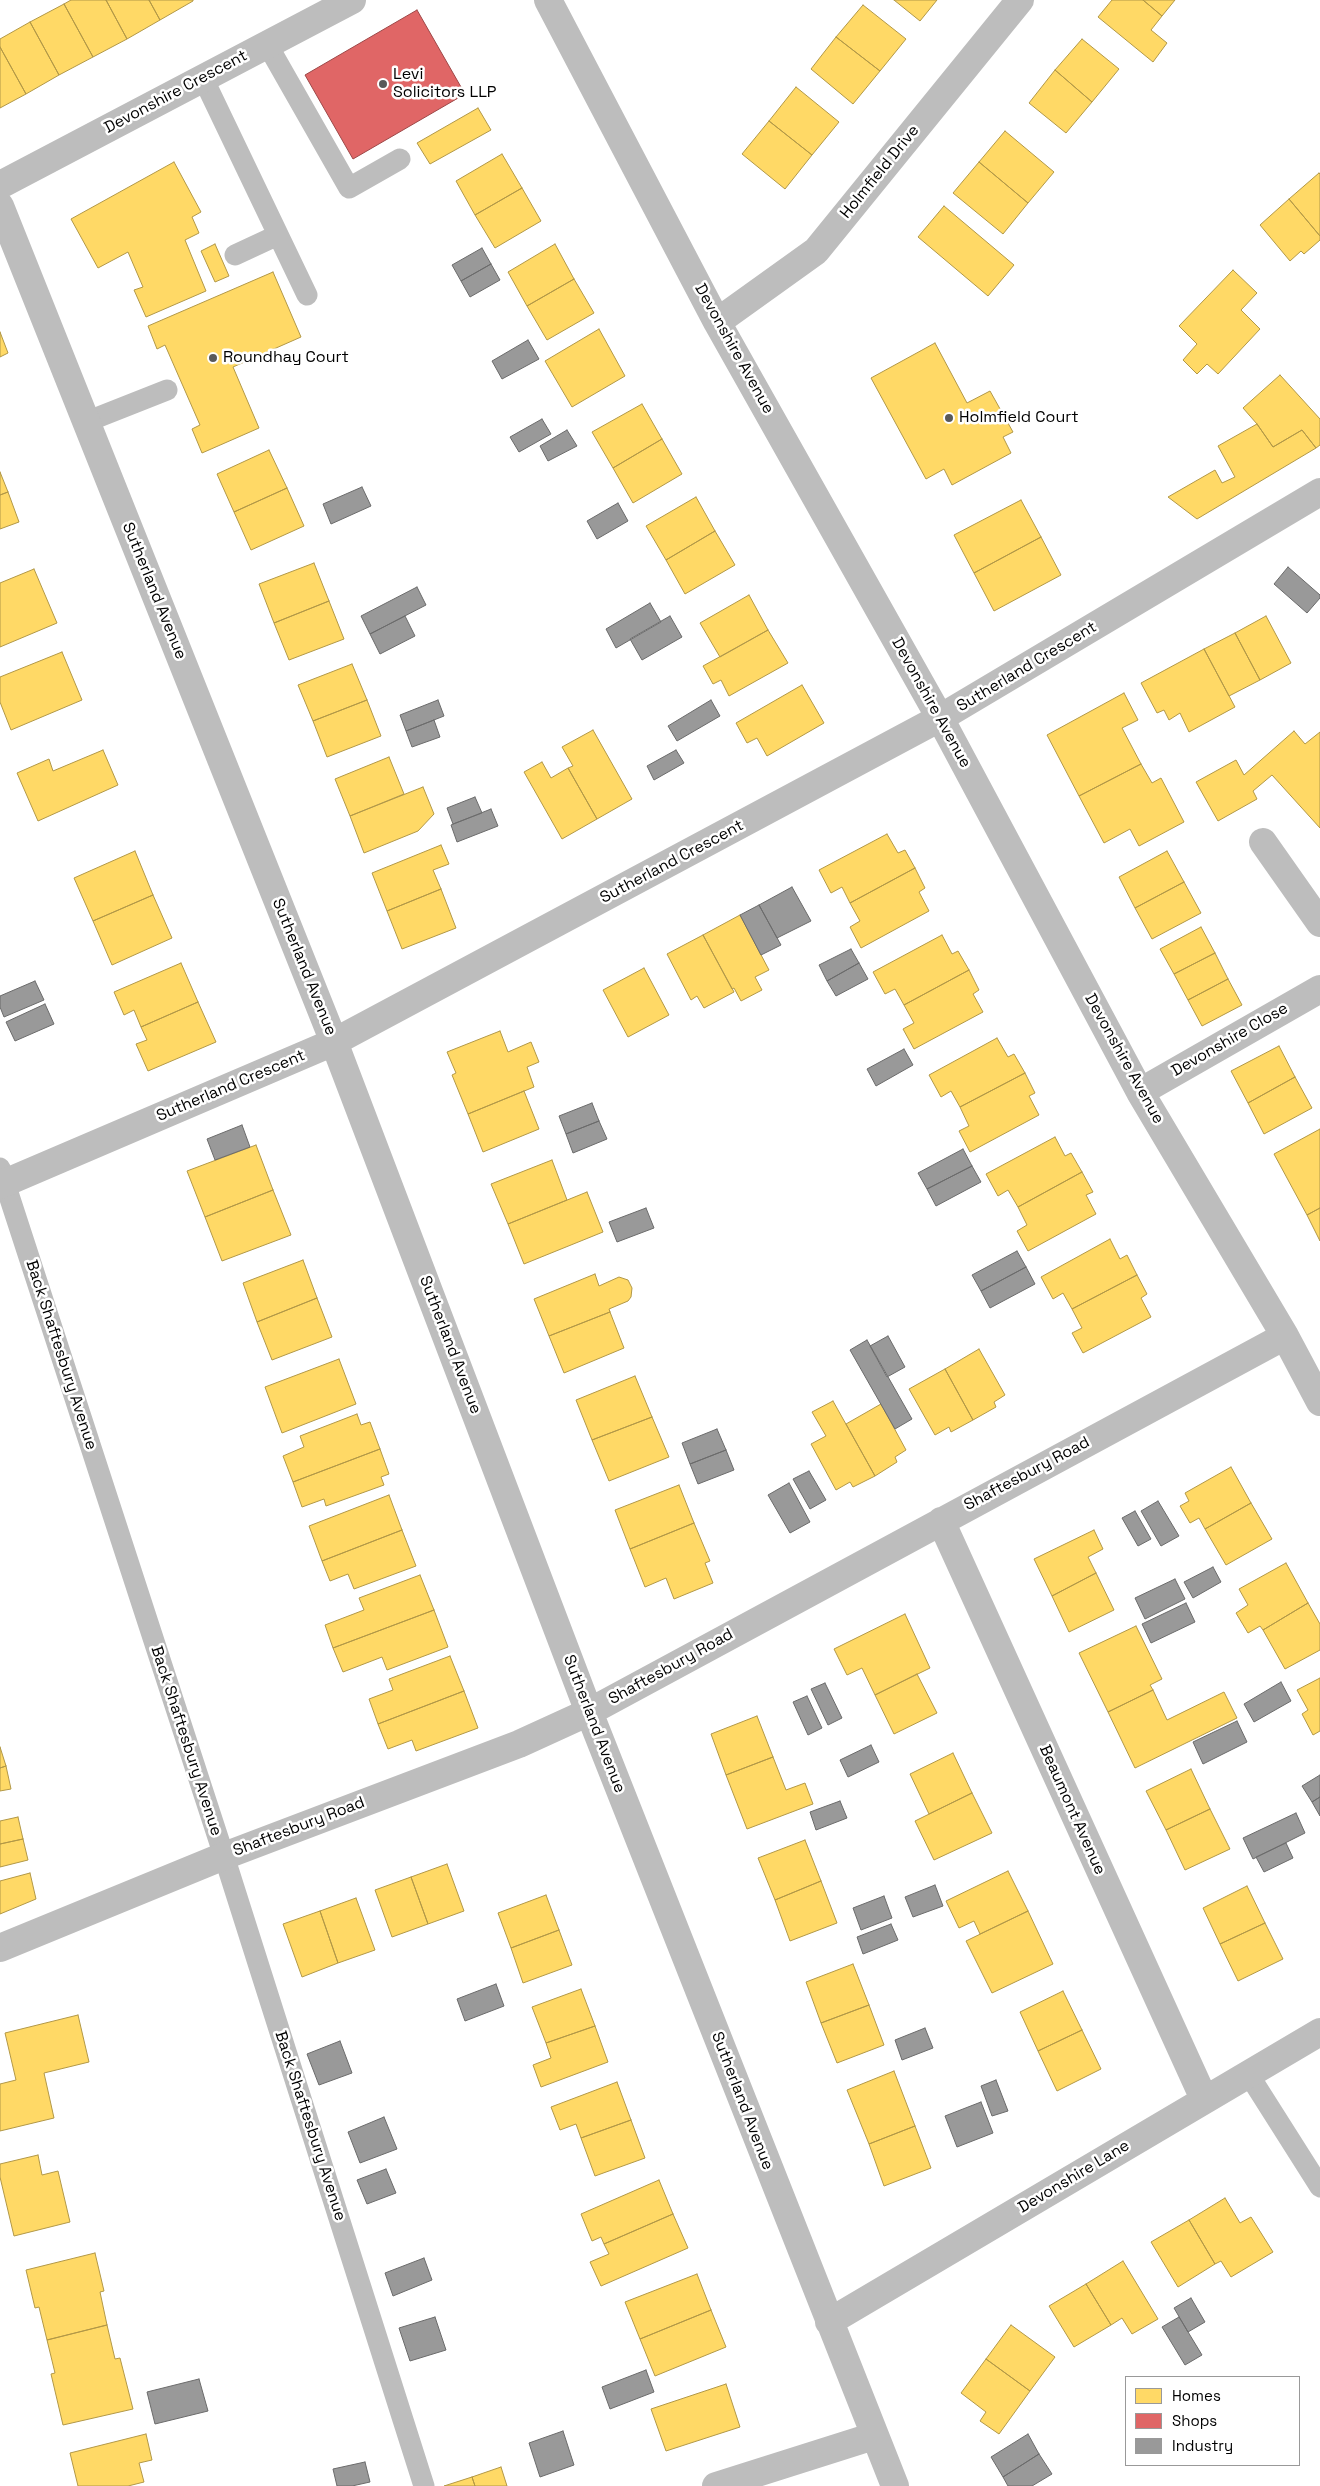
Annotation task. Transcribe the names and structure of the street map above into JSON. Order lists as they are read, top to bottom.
{
  "streets": {
    "street": [
      "Devonshire Crescent",
      "Holmfield Drive",
      "Devonshire Avenue",
      "Sutherland Avenue",
      "Sutherland Crescent",
      "Devonshire Close",
      "Shaftesbury Road",
      "Beaumont Avenue",
      "Devonshire Lane"
    ],
    "lane": ["Back Shaftesbury Avenue"]
  },
  "crossings": [
    ["Holmfield Drive", "Devonshire Avenue"],
    ["Devonshire Avenue", "Sutherland Crescent"],
    ["Devonshire Avenue", "Devonshire Close"],
    ["Devonshire Avenue", "Shaftesbury Road"],
    ["Sutherland Avenue", "Sutherland Crescent"],
    ["Sutherland Avenue", "Shaftesbury Road"],
    ["Sutherland Avenue", "Devonshire Lane"],
    ["Sutherland Crescent", "Back Shaftesbury Avenue"],
    ["Back Shaftesbury Avenue", "Shaftesbury Road"],
    ["Shaftesbury Road", "Beaumont Avenue"],
    ["Beaumont Avenue", "Devonshire Lane"]
  ],
  "places": ["Levi Solicitors LLP", "Roundhay Court", "Holmfield Court"],
  "legend": ["Homes", "Shops", "Industry"]
}
